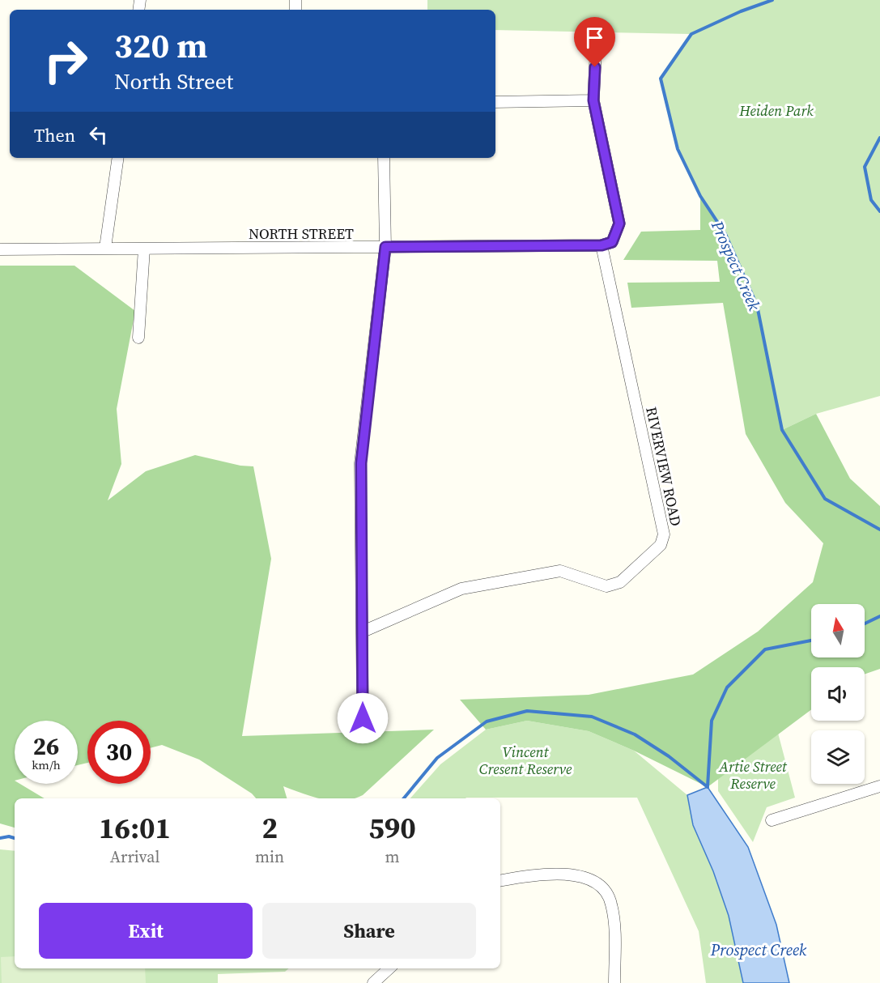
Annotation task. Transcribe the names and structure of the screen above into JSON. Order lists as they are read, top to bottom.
{
  "streets": {
    "street": ["NORTH STREET", "RIVERVIEW ROAD"]
  },
  "crossings": [
    ["NORTH STREET", "RIVERVIEW ROAD"]
  ],
  "water": ["Prospect Creek"],
  "parks": ["Heiden Park", "Vincent Cresent Reserve", "Artie Street Reserve"],
  "north": "top",
  "page": {
    "turn": ["320 m", "North Street"],
    "then": "Then",
    "speed": "26 km/h",
    "limit": "30",
    "eta": [
      "16:01",
      "Arrival",
      "2",
      "min",
      "590",
      "m"
    ],
    "buttons": ["Exit", "Share"]
  }
}
